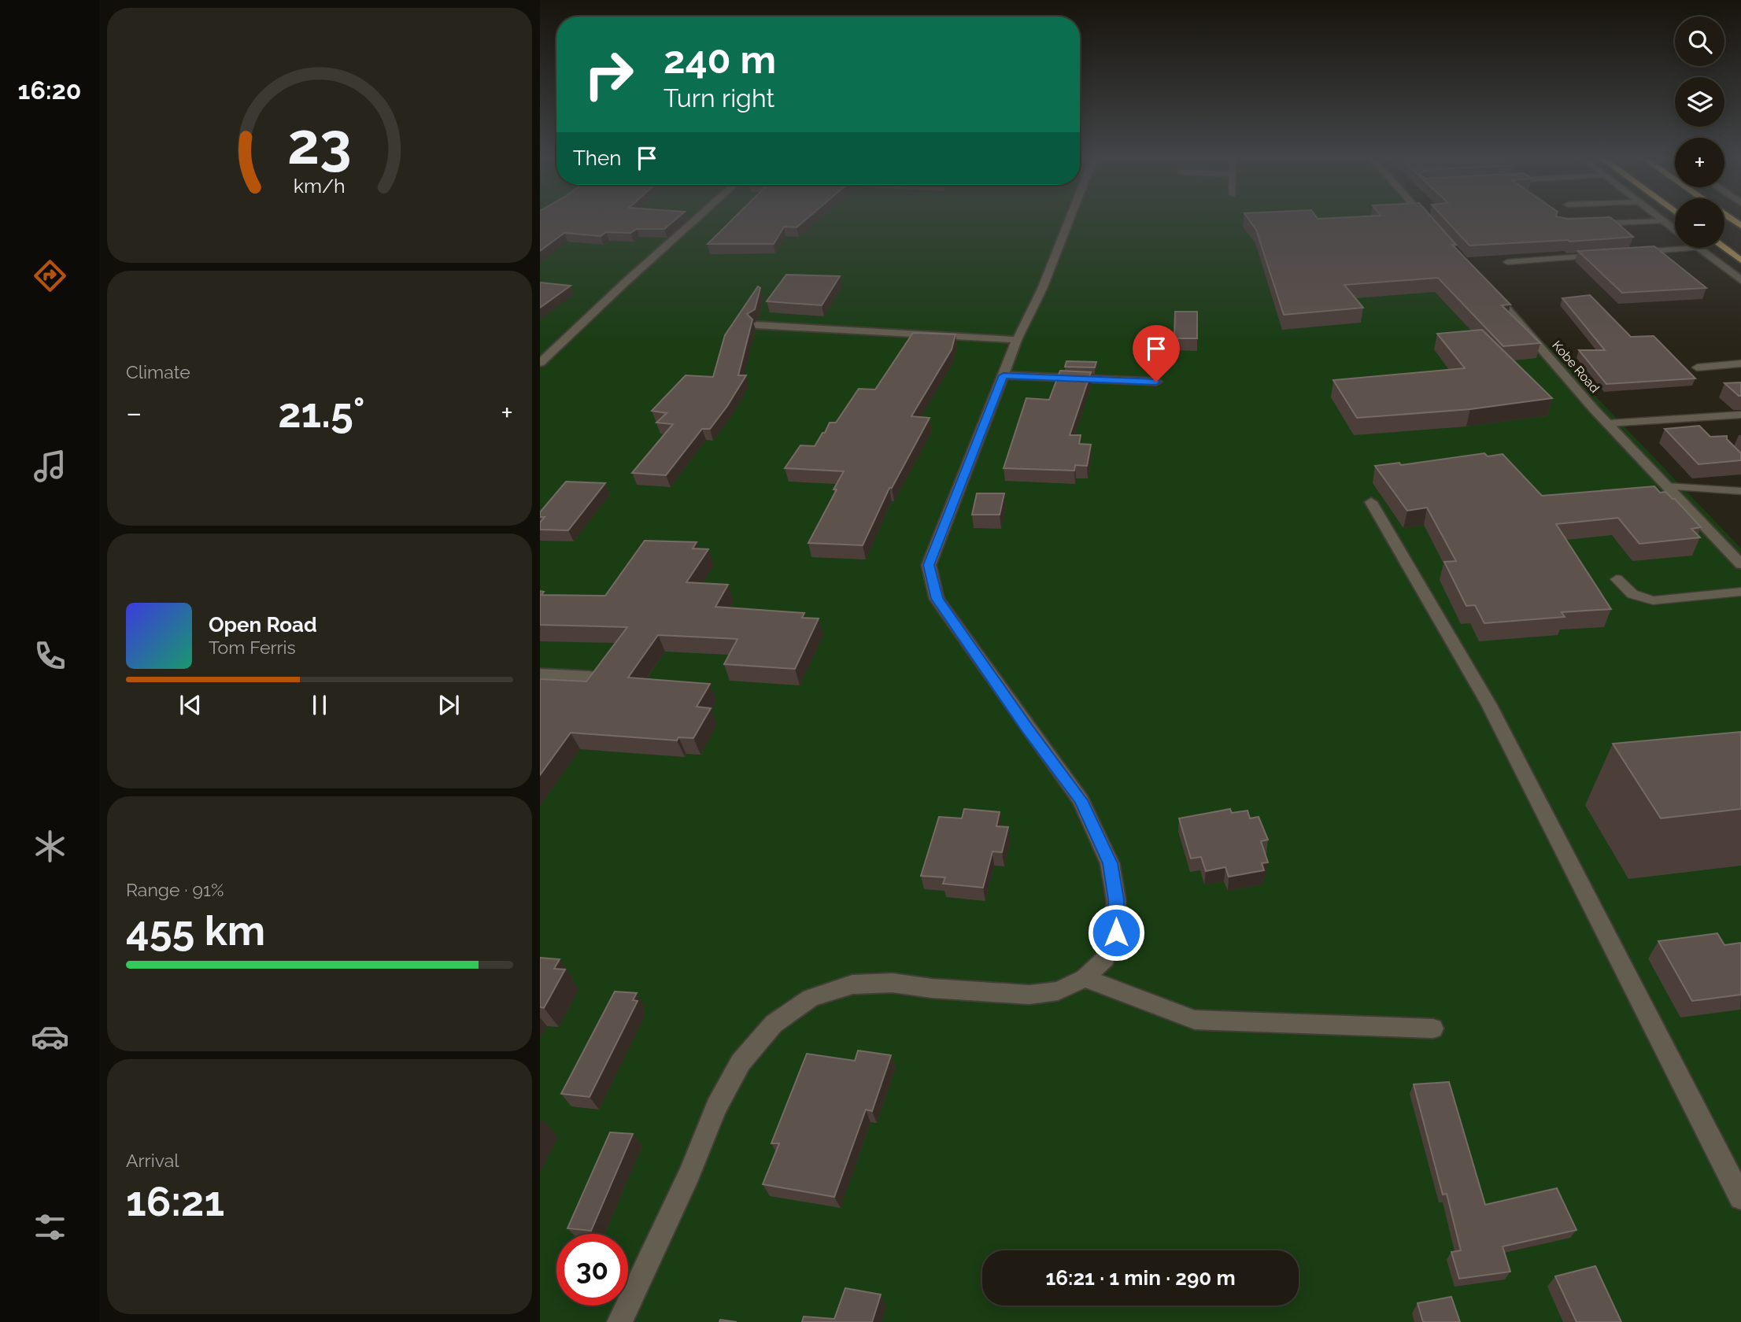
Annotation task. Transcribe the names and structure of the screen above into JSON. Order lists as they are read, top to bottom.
{
  "streets": {
    "street": ["Kobe Road"]
  },
  "page": {
    "tabs": "16:20",
    "map_buttons": ["+", "−"],
    "turn": ["240 m", "Turn right"],
    "then": "Then",
    "tile": [
      "Climate",
      ["Range · 91%", "455 km"],
      ["Arrival", "16:21"]
    ],
    "heat": ["−", "21.5°", "+"],
    "song": ["Open Road", "Tom Ferris"],
    "limit": "30",
    "trip": "16:21 · 1 min · 290 m",
    "gauge": ["23", "km/h"]
  }
}
